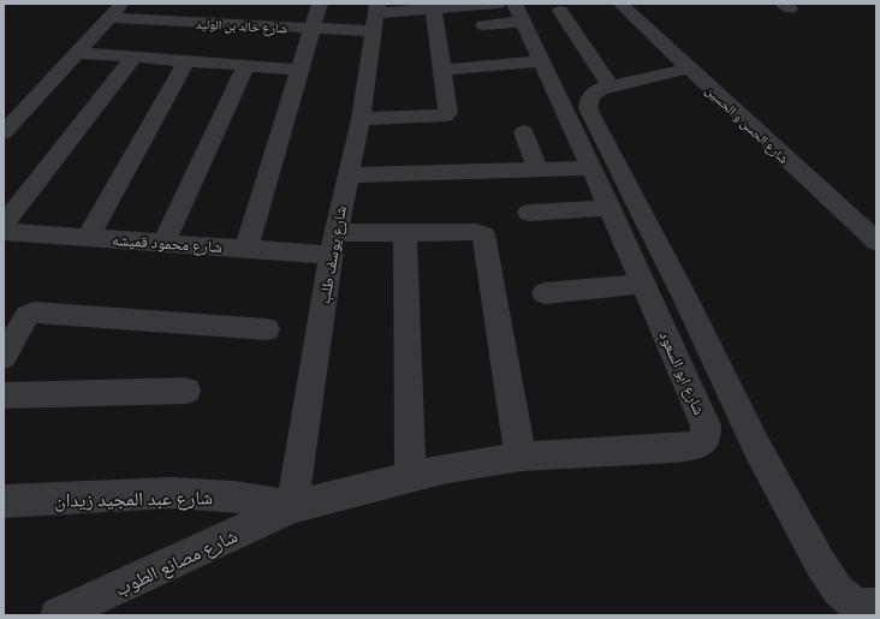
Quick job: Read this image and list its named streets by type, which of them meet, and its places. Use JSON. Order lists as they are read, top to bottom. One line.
{"streets":{"street":["شارع خالد بن الوليد","شارع الحسن و الحسين","شارع محمود قميشه","شارع يوسف طلب","شارع ابو السعود","شارع عبد المجيد زيدان","شارع مصانع الطوب"]},"crossings":[["شارع خالد بن الوليد","شارع يوسف طلب"],["شارع محمود قميشه","شارع يوسف طلب"],["شارع محمود قميشه","شارع ابو السعود"],["شارع يوسف طلب","شارع ابو السعود"],["شارع يوسف طلب","شارع عبد المجيد زيدان"],["شارع يوسف طلب","شارع مصانع الطوب"],["شارع ابو السعود","شارع عبد المجيد زيدان"],["شارع ابو السعود","شارع مصانع الطوب"],["شارع عبد المجيد زيدان","شارع مصانع الطوب"]]}
